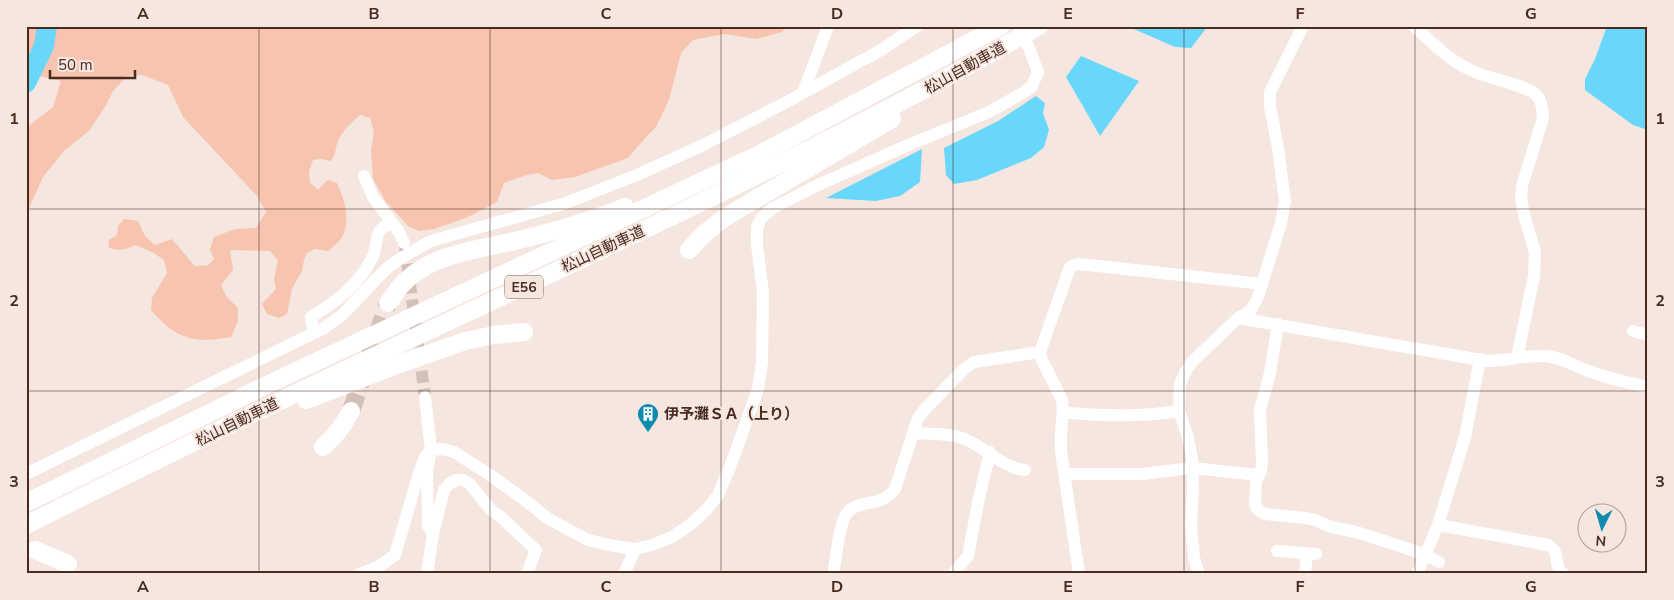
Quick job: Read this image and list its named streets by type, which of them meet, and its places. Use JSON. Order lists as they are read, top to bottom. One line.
{"streets":{"highway":["松山自動車道","E56"]},"places":{"building":["伊予灘ＳＡ（上り）"]},"scale_bar":"50 m","north":"bottom","grid":{"columns":["A","B","C","D","E","F","G"],"rows":["1","2","3"]}}
